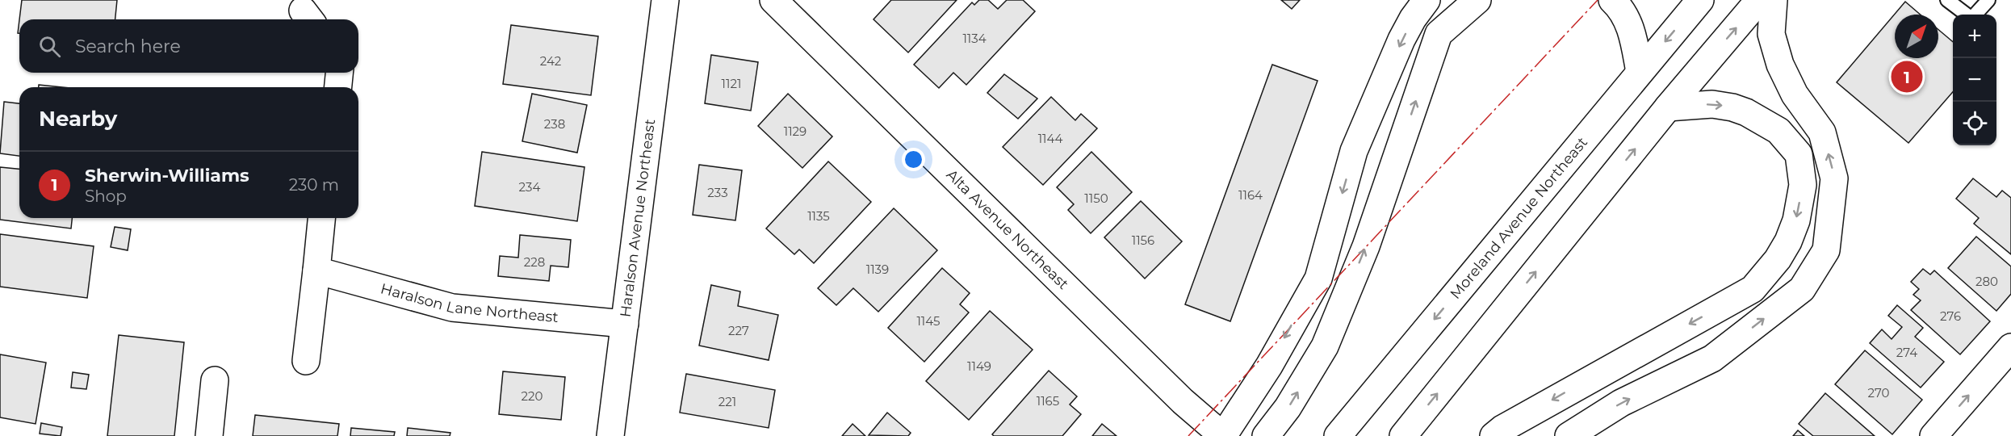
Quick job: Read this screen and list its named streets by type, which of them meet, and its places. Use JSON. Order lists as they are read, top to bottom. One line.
{"streets":{"main road":["Haralson Avenue Northeast","Moreland Avenue Northeast","Alta Avenue Northeast","Haralson Lane Northeast"]},"crossings":[["Haralson Avenue Northeast","Haralson Lane Northeast"]],"house_numbers":["1134","242","1121","238","1129","1144","234","233","1164","1150","1135","1156","228","1139","280","276","1145","227","274","1149","270","220","1165","221"],"north":"top right","page":{"map_buttons":["+","−"],"search":"Search here","pins":"1","heading":"Nearby","list":[{"mark":"1","name":"Sherwin-Williams","note":"Shop","value":"230 m"}]}}
